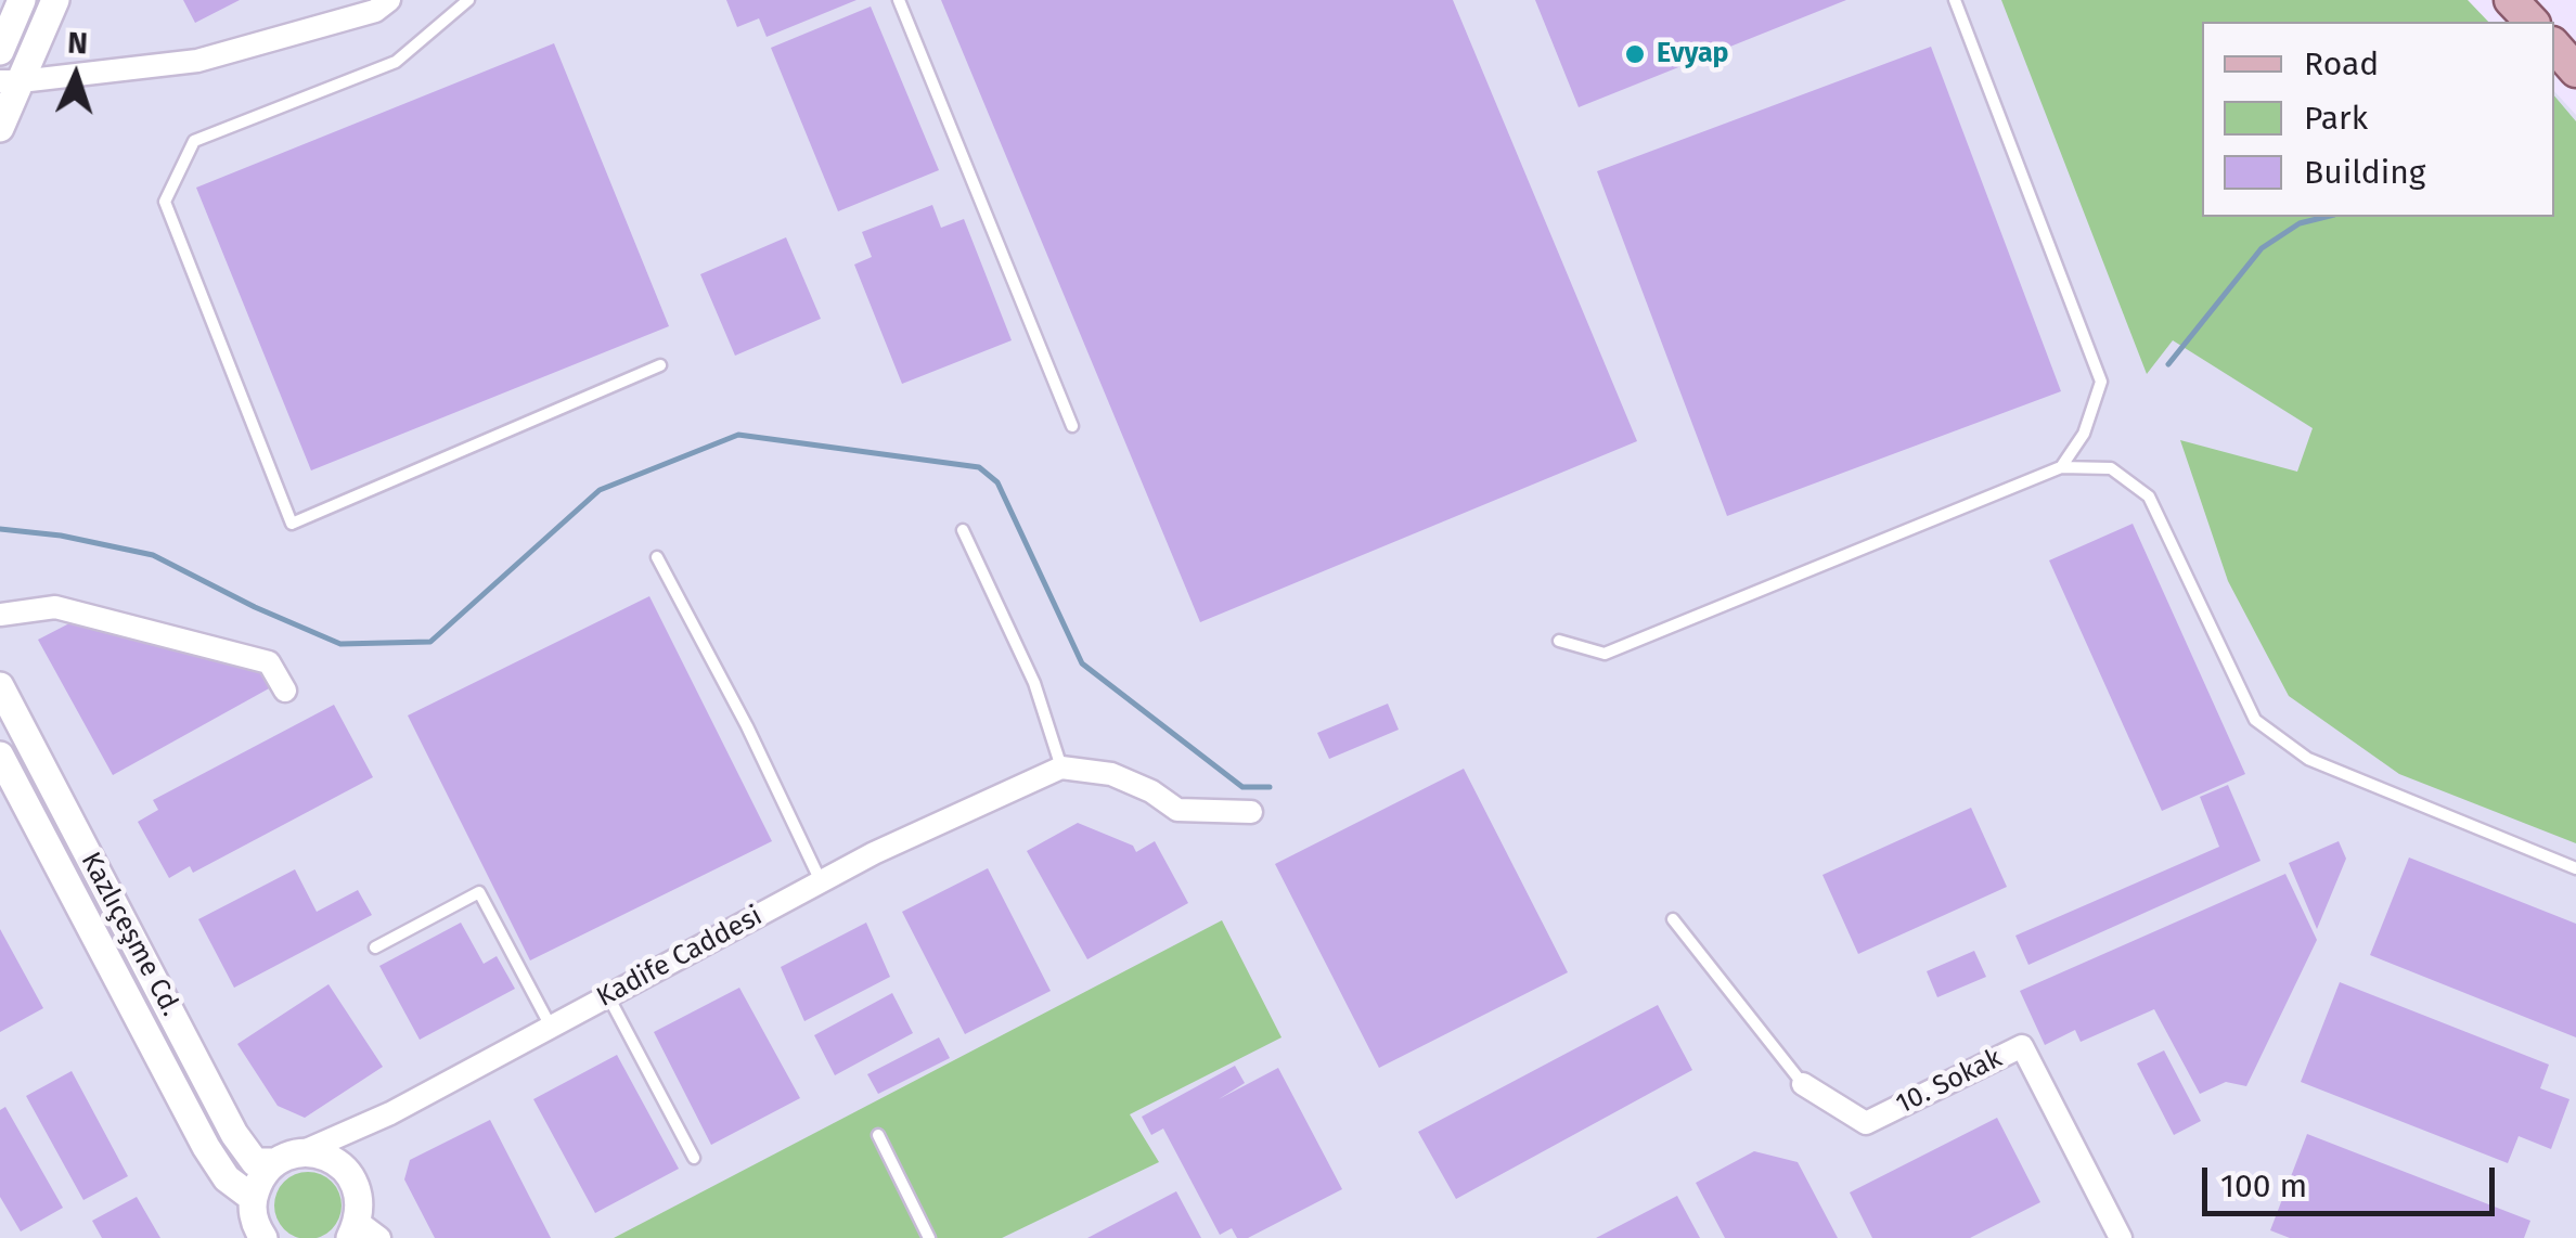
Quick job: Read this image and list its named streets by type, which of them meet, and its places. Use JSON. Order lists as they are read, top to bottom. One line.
{"streets":{"street":["Kazlıçeşme Cd.","Kadife Caddesi","10. Sokak"]},"crossings":[["Kazlıçeşme Cd.","Kadife Caddesi"]],"places":["Evyap"],"legend":["Road","Park","Building"],"scale_bar":"100 m","north":"top"}
